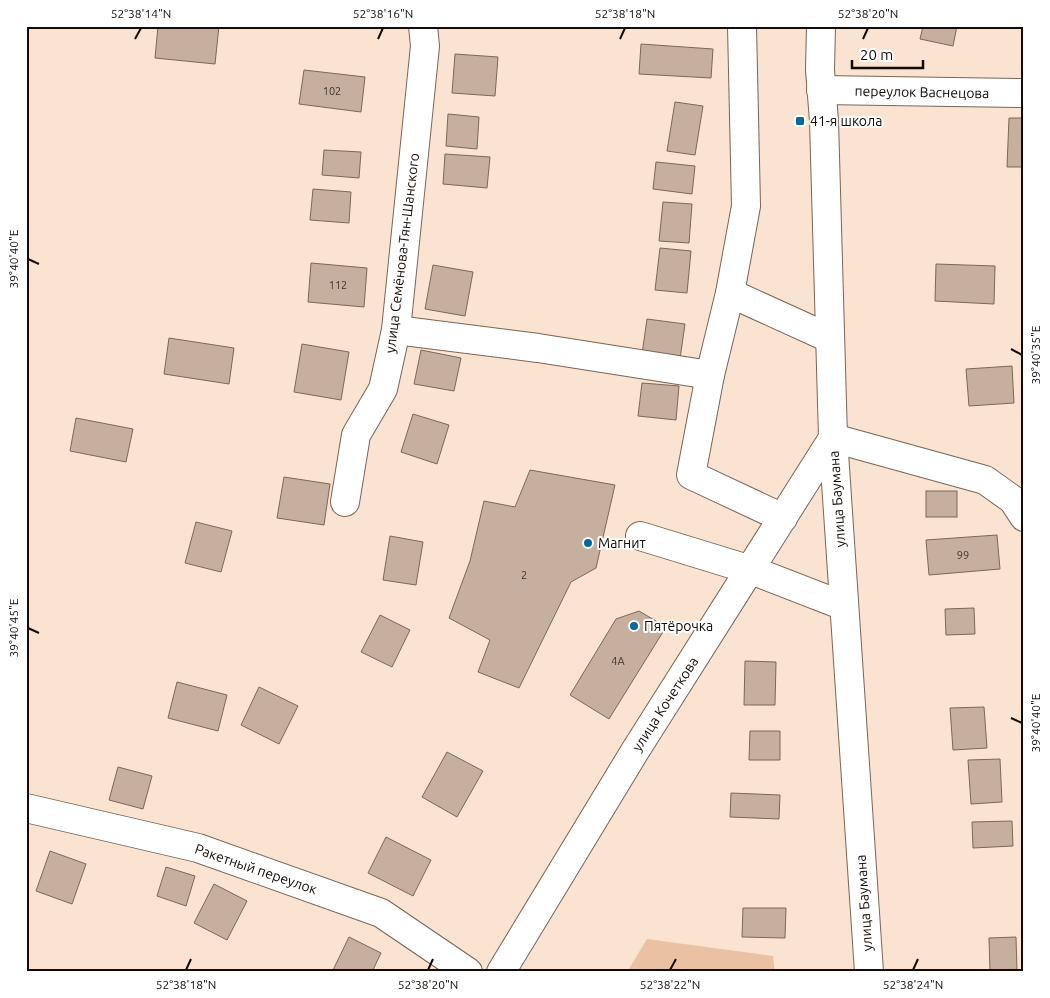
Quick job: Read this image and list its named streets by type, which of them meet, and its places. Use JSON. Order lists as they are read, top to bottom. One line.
{"streets":{"street":["переулок Васнецова","улица Семёнова-Тян-Шанского","улица Баумана","улица Кочеткова","Ракетный переулок"]},"crossings":[["переулок Васнецова","улица Баумана"],["улица Баумана","улица Кочеткова"]],"places":{"transit":["41-я школа"],"other":["Магнит","Пятёрочка"]},"house_numbers":["102","112","99","2","4А"],"scale_bar":"20 m","coordinates":["52°38'14\"N","52°38'16\"N","52°38'18\"N","52°38'20\"N","39°40'40\"E","39°40'35\"E","39°40'45\"E","52°38'22\"N","52°38'24\"N"]}
